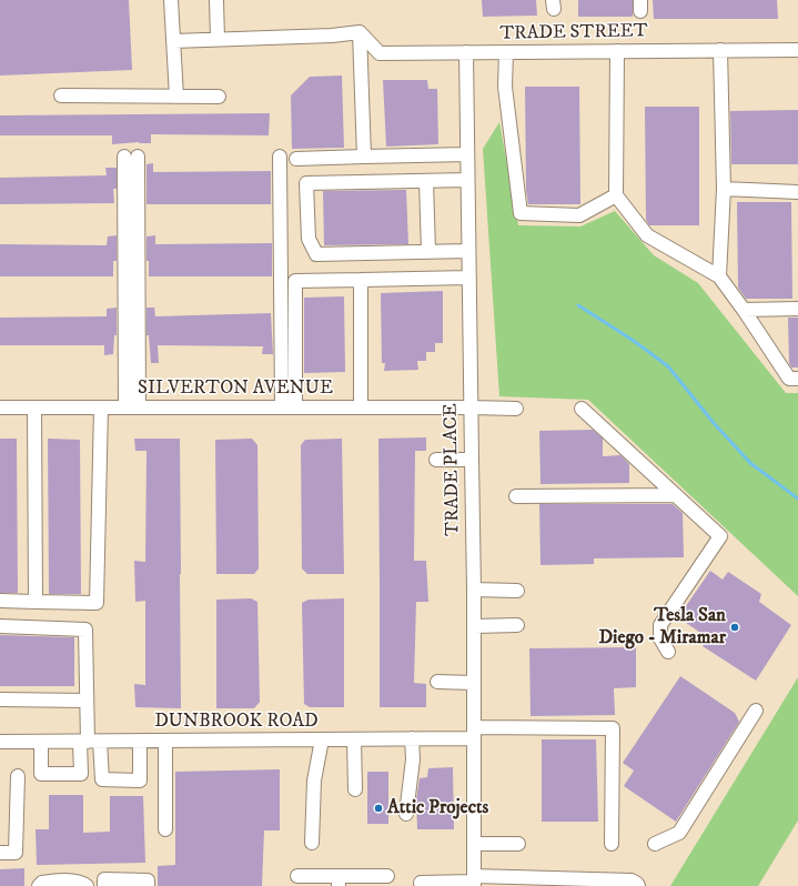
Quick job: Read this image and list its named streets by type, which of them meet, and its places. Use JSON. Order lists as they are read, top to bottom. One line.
{"streets":{"street":["TRADE STREET","SILVERTON AVENUE","TRADE PLACE","DUNBROOK ROAD"]},"crossings":[["TRADE STREET","TRADE PLACE"],["SILVERTON AVENUE","TRADE PLACE"],["TRADE PLACE","DUNBROOK ROAD"]],"places":["Tesla San Diego - Miramar","Attic Projects"]}
